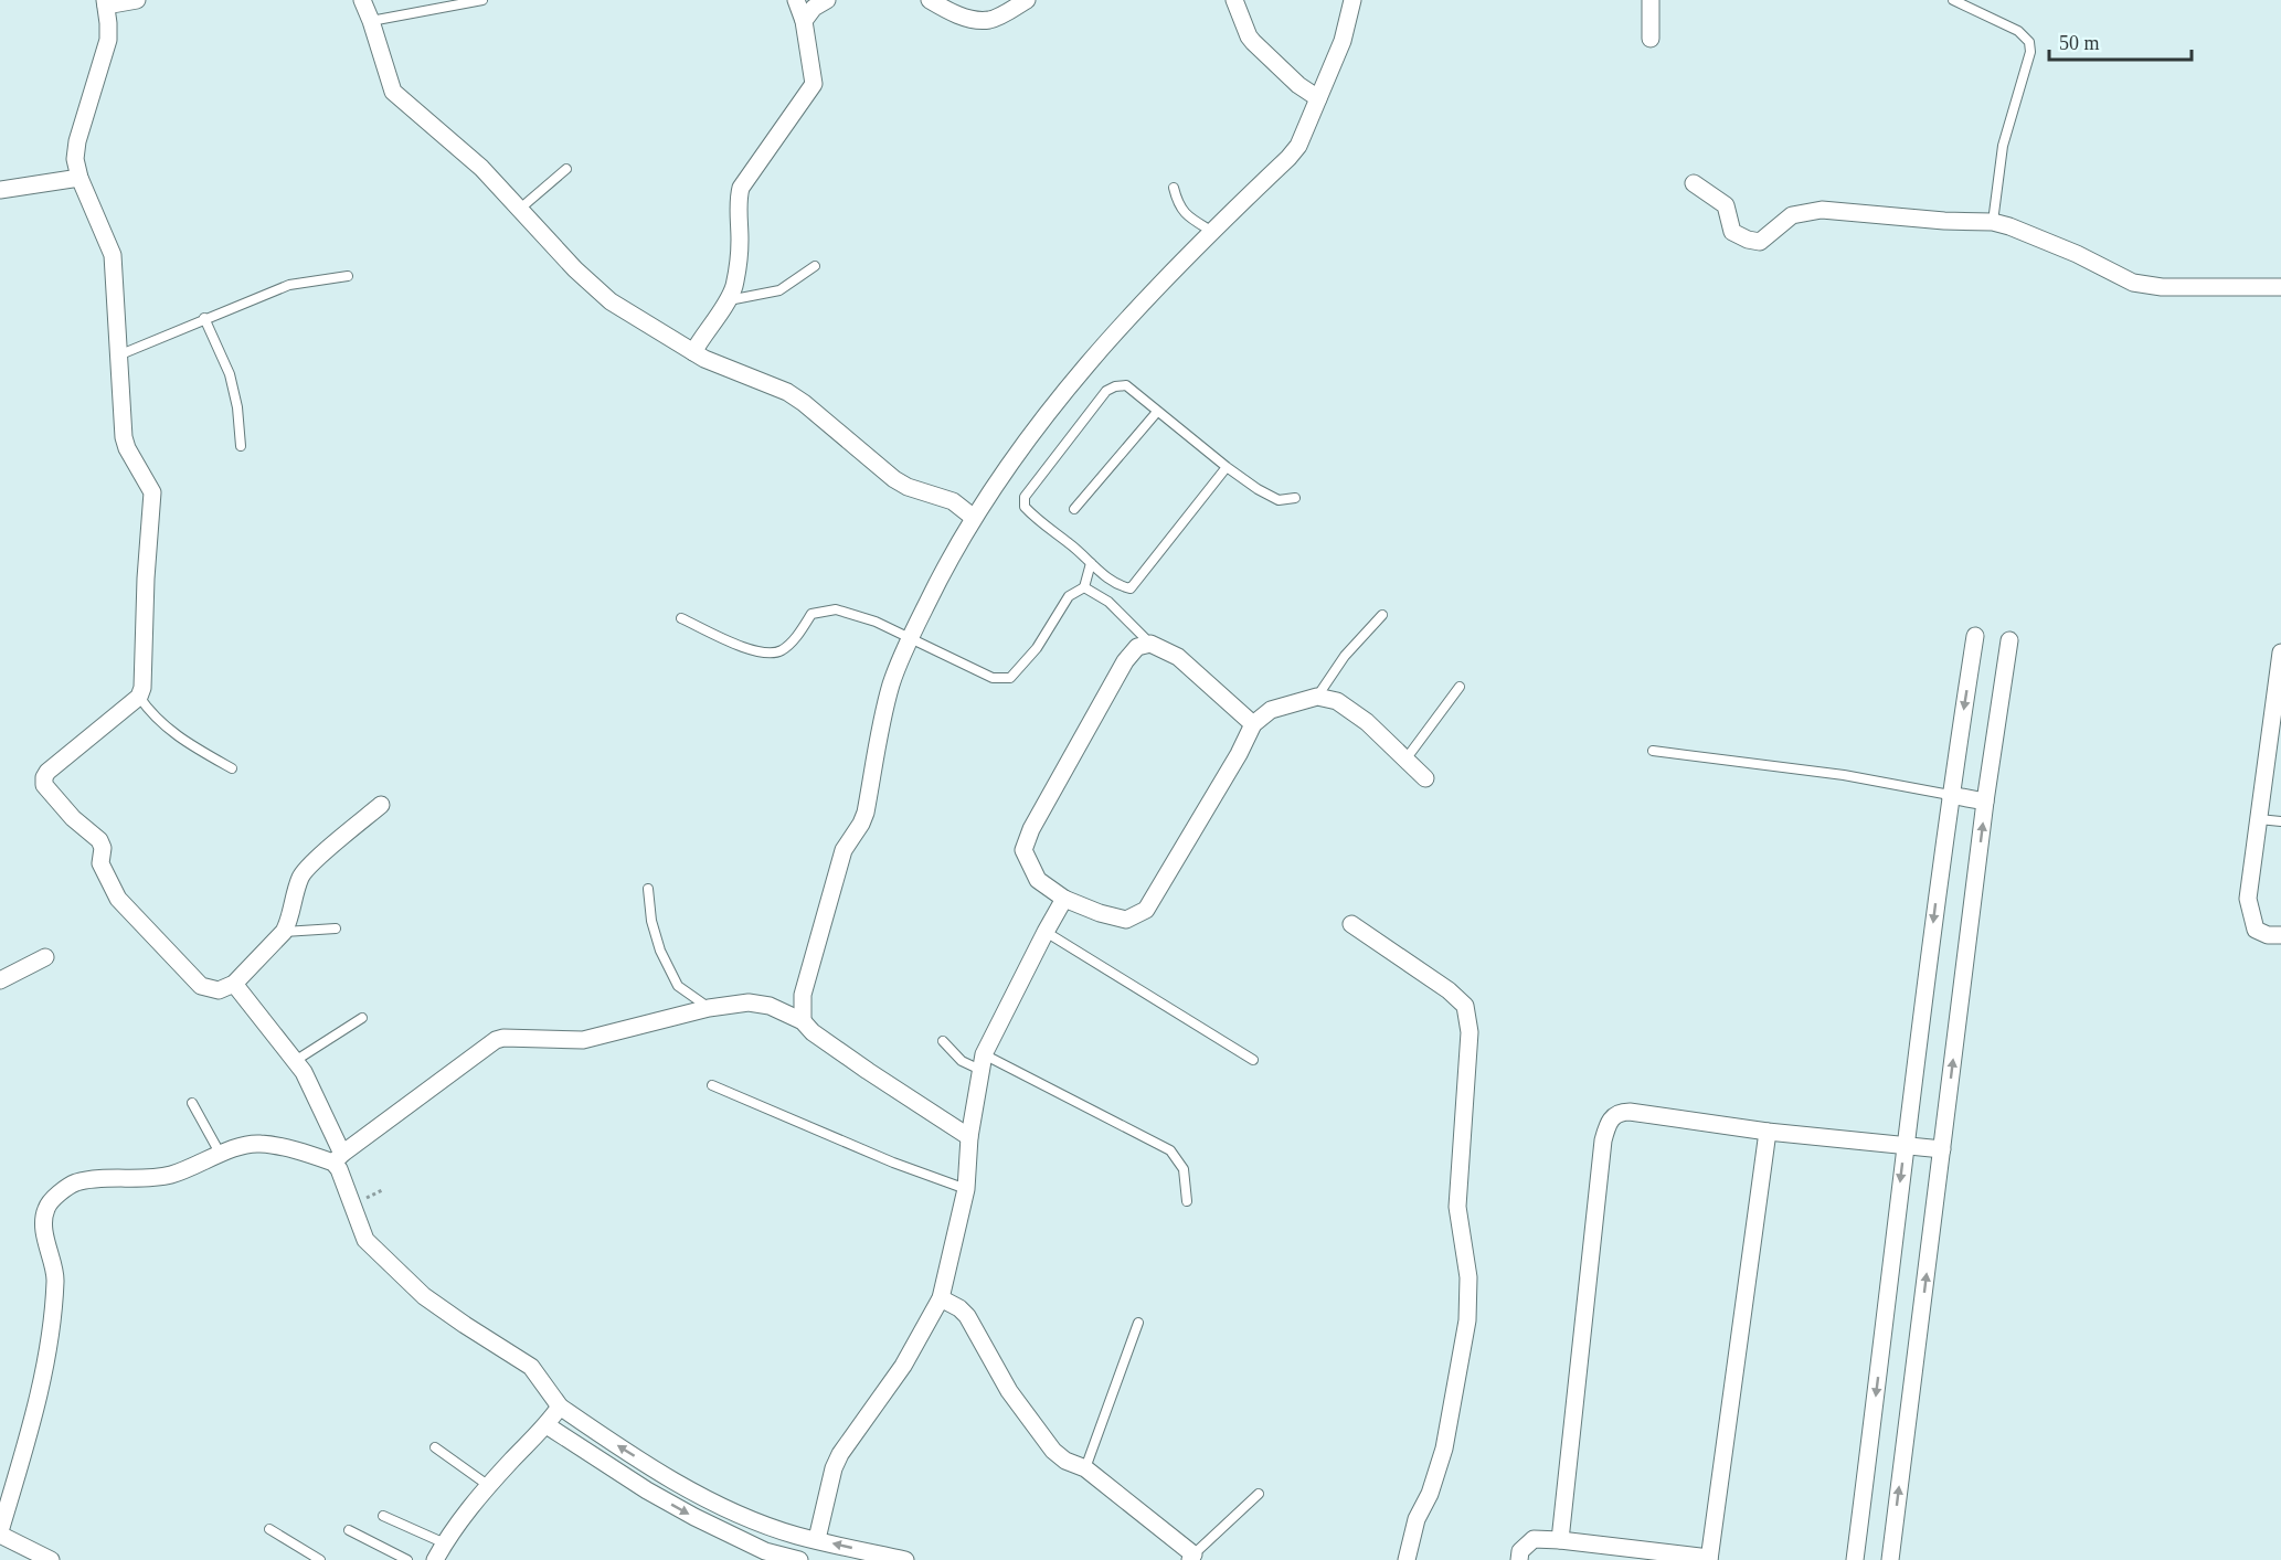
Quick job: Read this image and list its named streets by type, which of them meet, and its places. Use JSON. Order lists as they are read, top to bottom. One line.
{"scale_bar":"50 m"}
